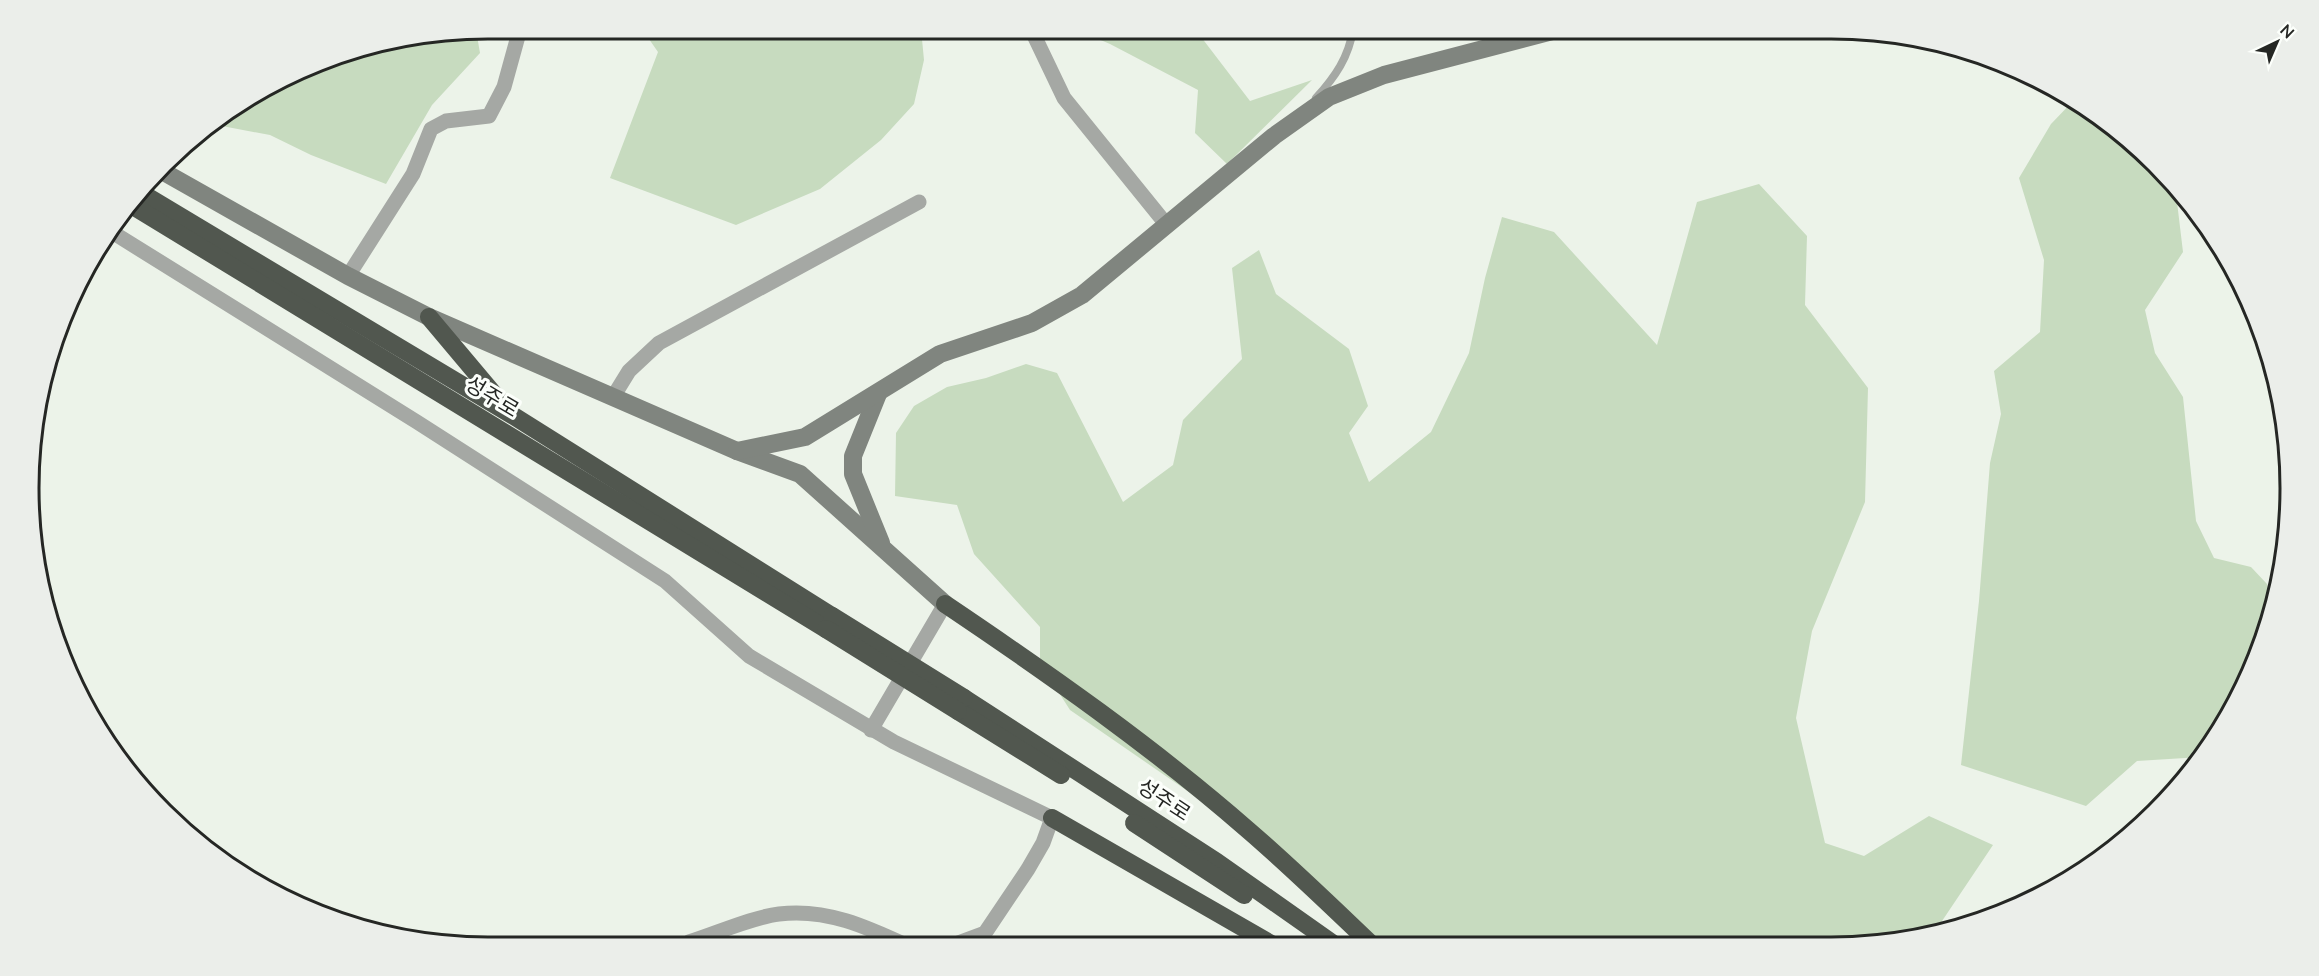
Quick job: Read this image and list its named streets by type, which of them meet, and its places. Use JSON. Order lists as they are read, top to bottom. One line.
{"streets":{"highway":["성주로"]},"north":"top right"}
